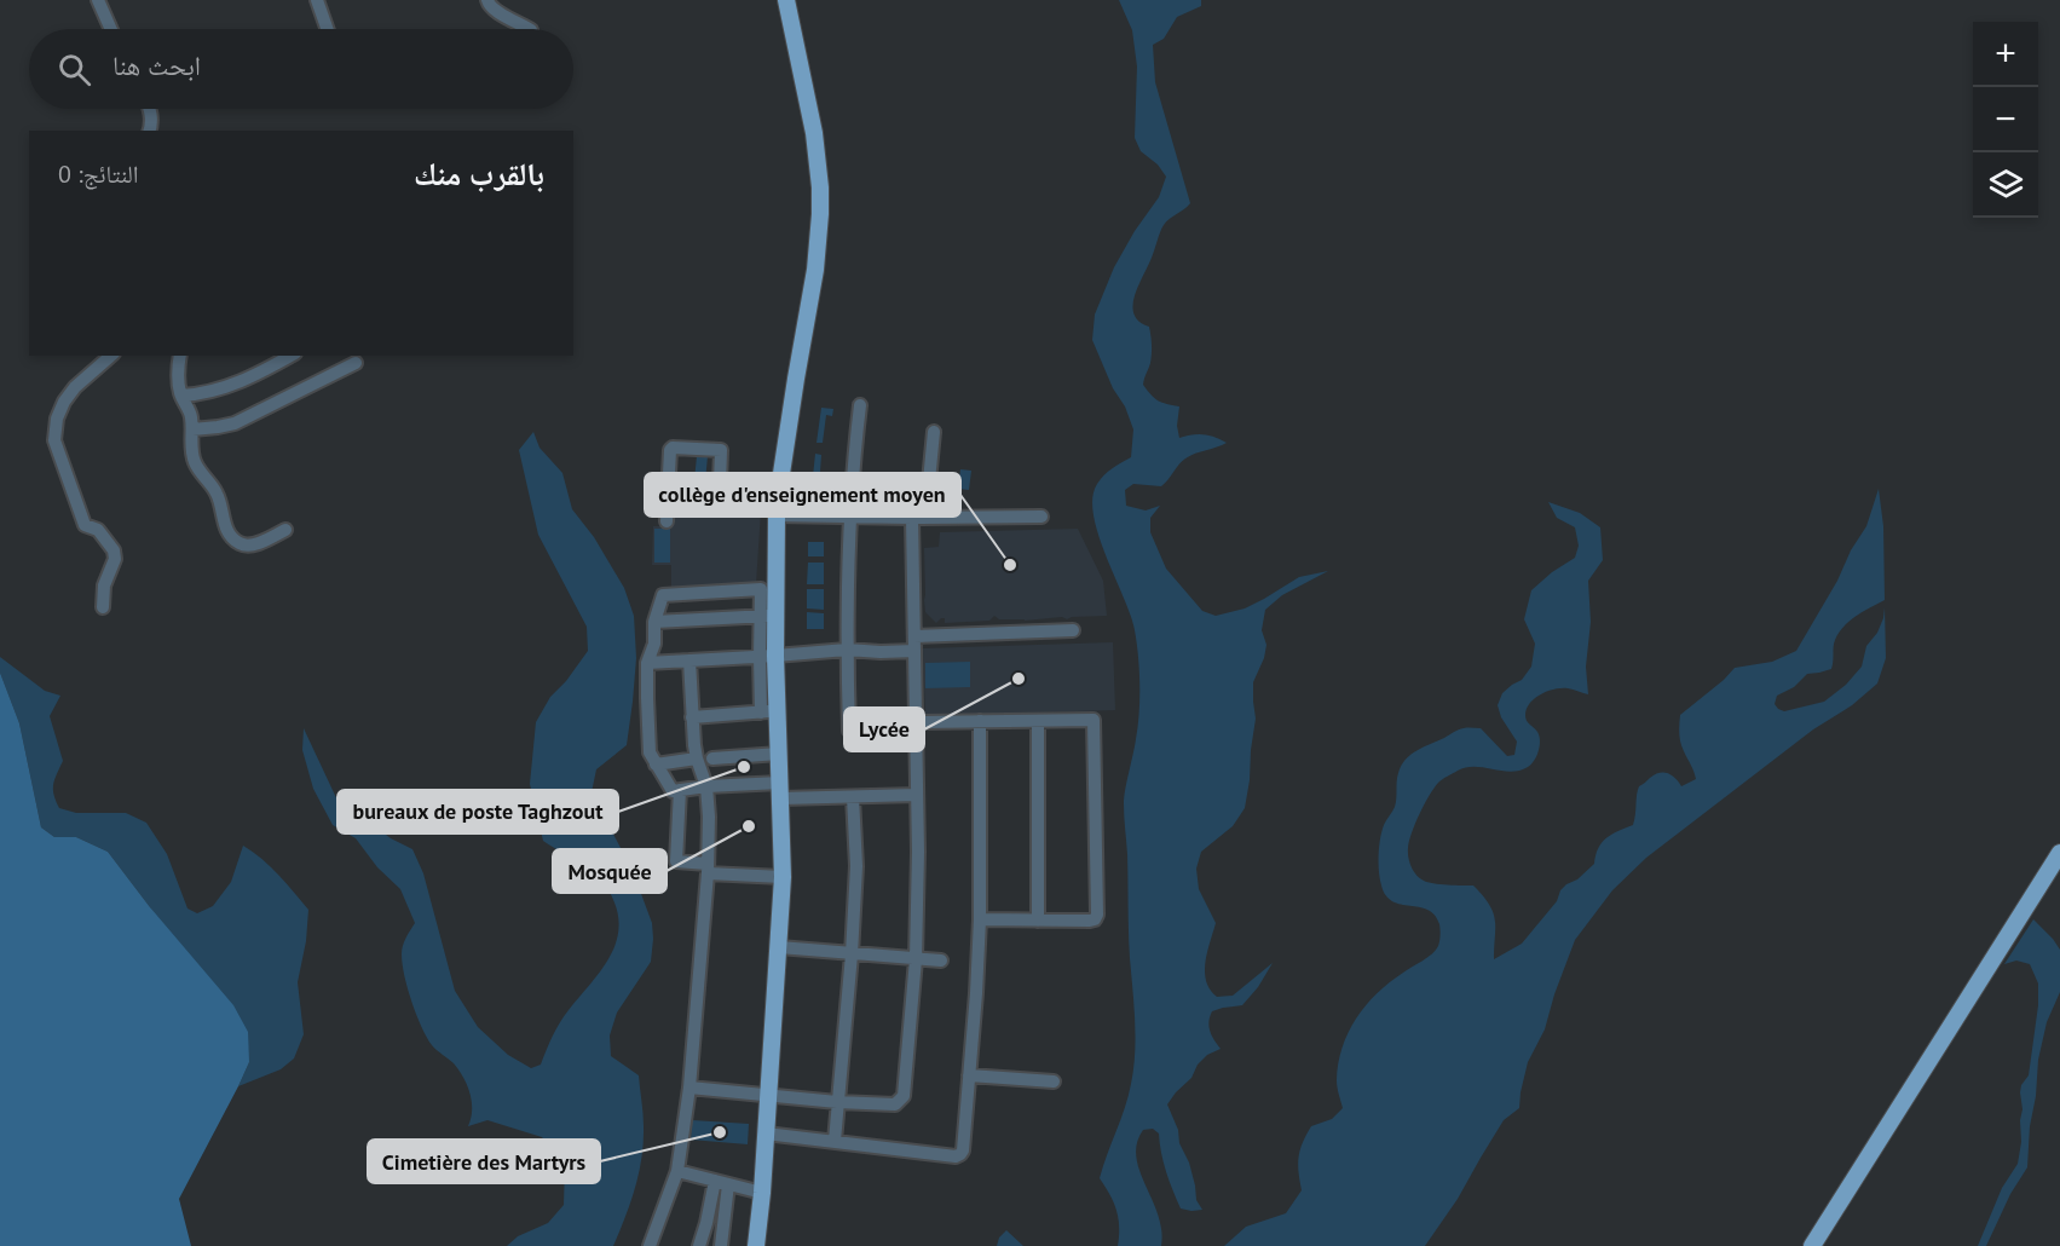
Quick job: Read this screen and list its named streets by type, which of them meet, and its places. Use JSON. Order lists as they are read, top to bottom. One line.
{"places":["collège d'enseignement moyen","Lycée","bureaux de poste Taghzout","Mosquée","Cimetière des Martyrs"],"page":{"map_buttons":["+","−"],"search":"ابحث هنا","heading":["بالقرب منك","النتائج: 0"]}}
